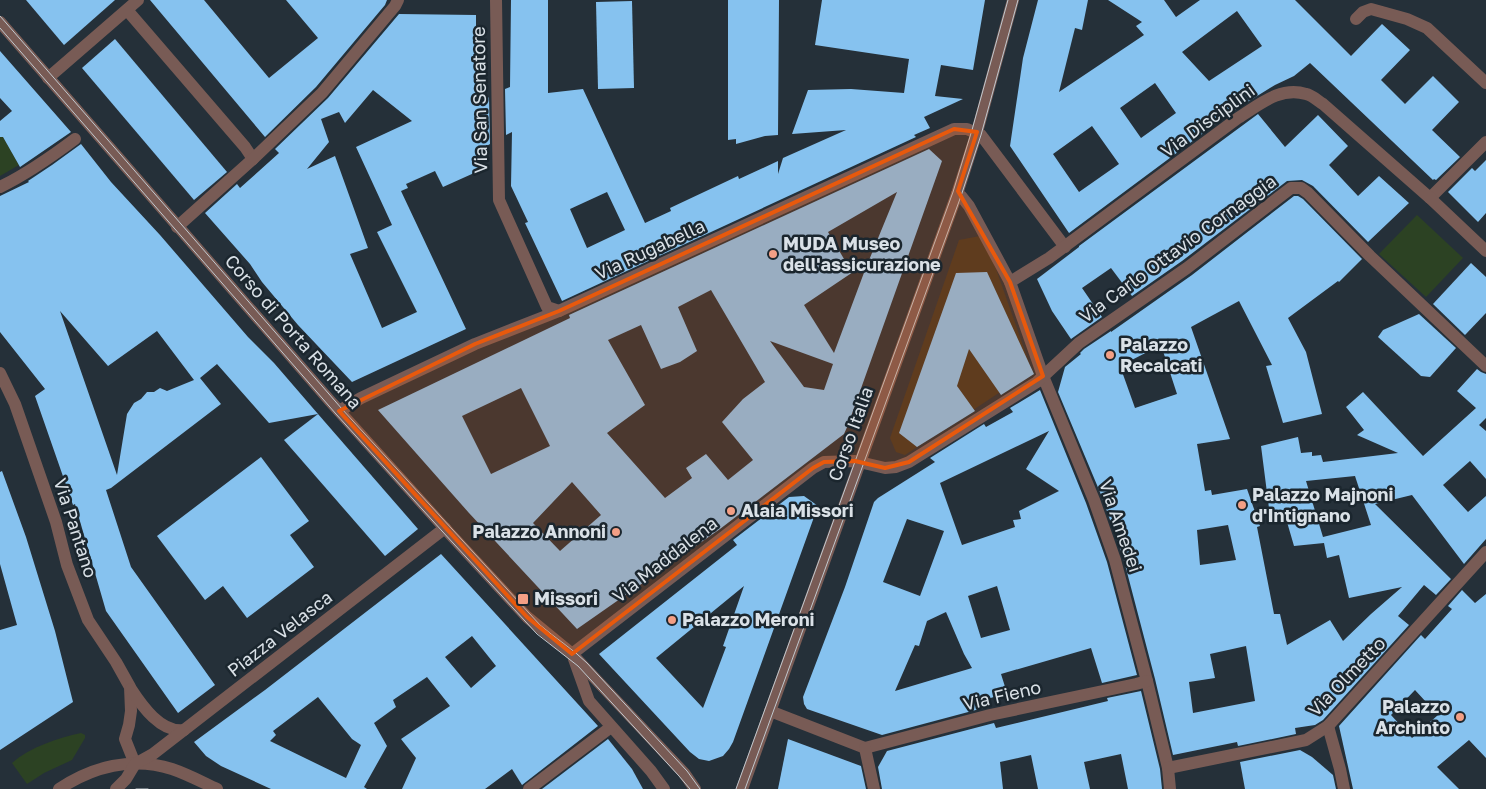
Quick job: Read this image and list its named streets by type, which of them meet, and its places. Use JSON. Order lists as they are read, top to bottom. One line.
{"streets":{"street":["Via San Senatore","Via Disciplini","Via Carlo Ottavio Cornaggia","Via Rugabella","Corso di Porta Romana","Corso Italia","Via Amedei","Via Pantano","Via Maddalena","Piazza Velasca","Via Olmetto","Via Fieno"]},"crossings":[["Via San Senatore","Via Rugabella"],["Via Disciplini","Via Amedei"],["Via Carlo Ottavio Cornaggia","Via Amedei"],["Via Carlo Ottavio Cornaggia","Via Maddalena"],["Via Rugabella","Corso di Porta Romana"],["Via Rugabella","Corso Italia"],["Corso di Porta Romana","Via Maddalena"],["Corso di Porta Romana","Piazza Velasca"],["Corso Italia","Via Amedei"],["Corso Italia","Via Maddalena"],["Via Amedei","Via Maddalena"],["Via Amedei","Via Olmetto"],["Via Amedei","Via Fieno"],["Via Pantano","Piazza Velasca"]],"places":{"other":["MUDA Museo dell'assicurazione","Palazzo Recalcati","Palazzo Majnoni d'Intignano","Alaia Missori","Palazzo Annoni","Palazzo Meroni","Palazzo Archinto"],"transit":["Missori"]}}
